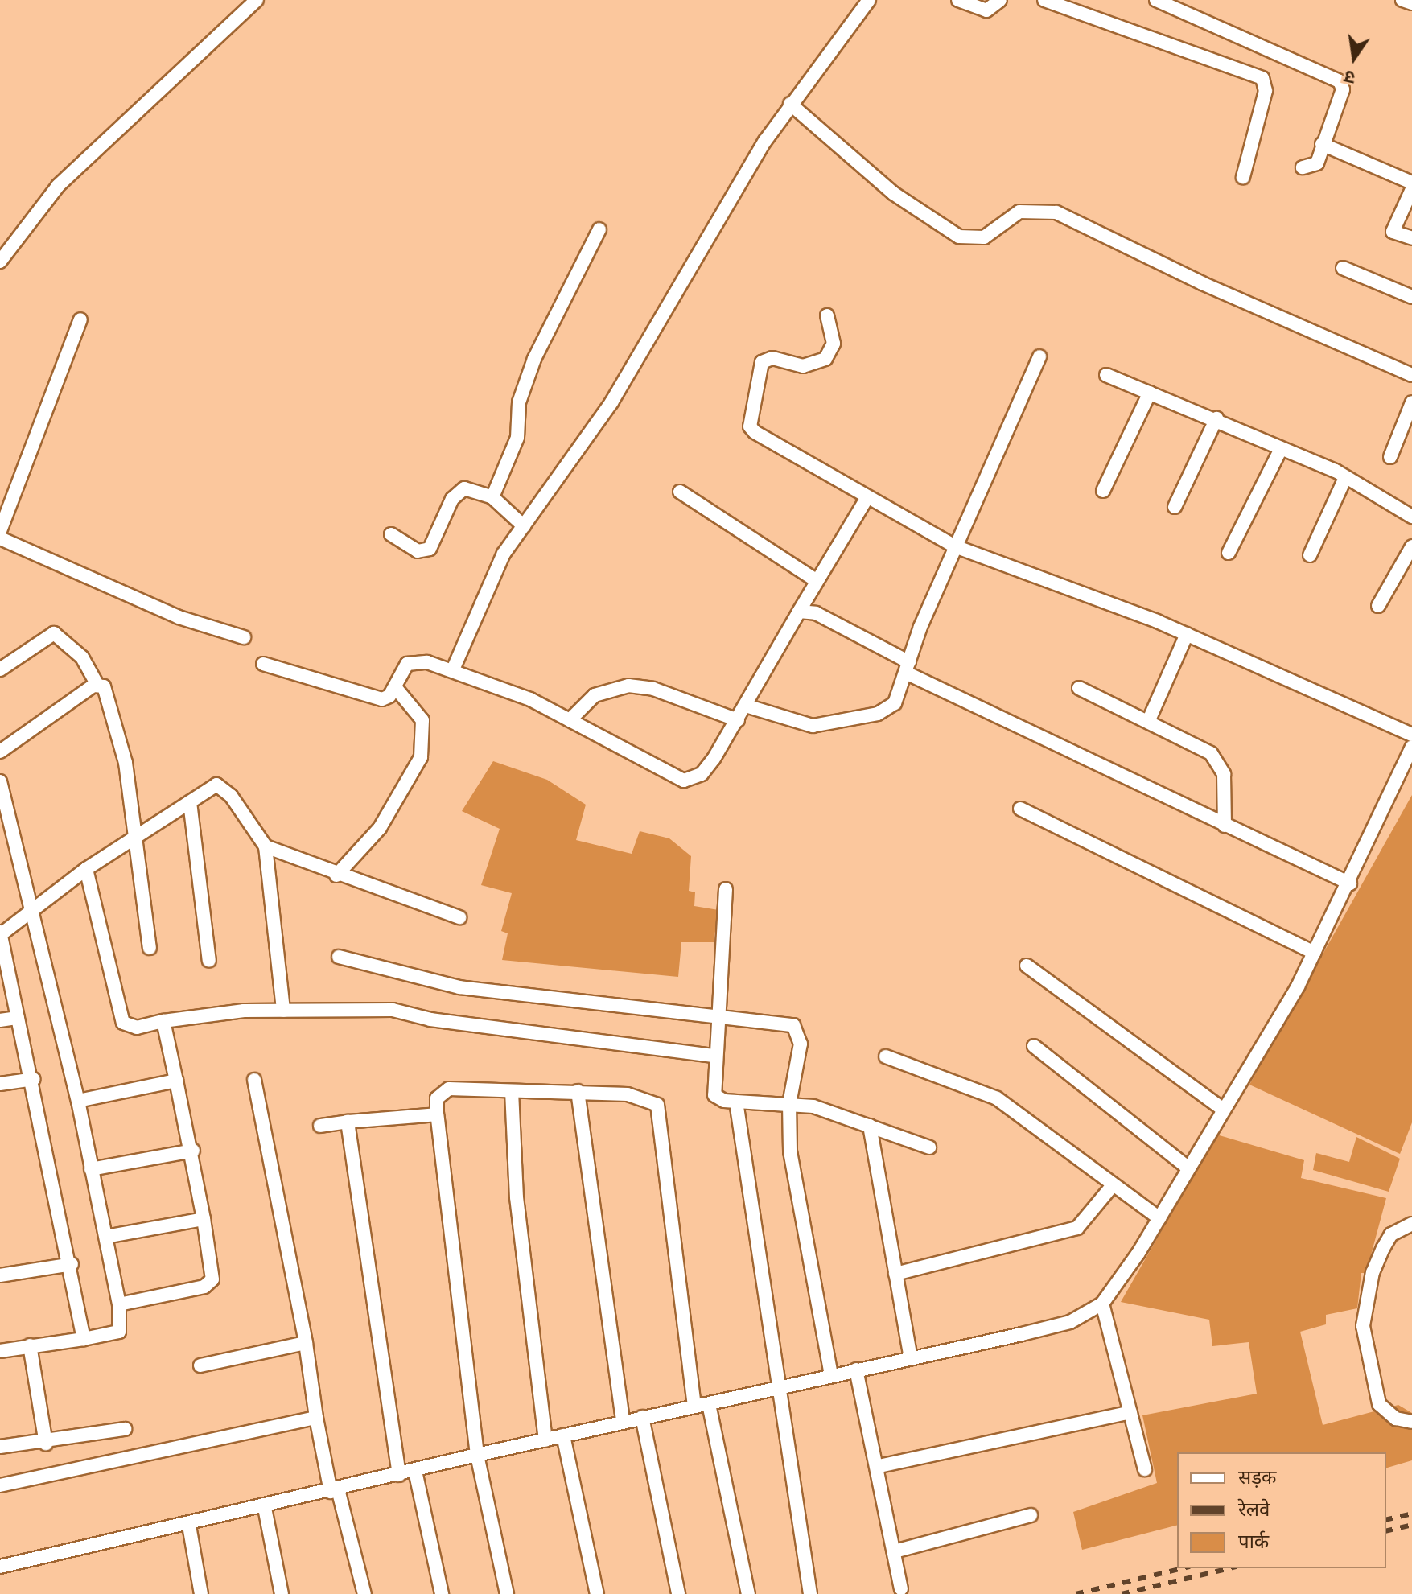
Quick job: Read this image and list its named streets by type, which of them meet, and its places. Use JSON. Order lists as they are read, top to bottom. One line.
{"legend":["सड़क","रेलवे","पार्क"],"north":"bottom"}
